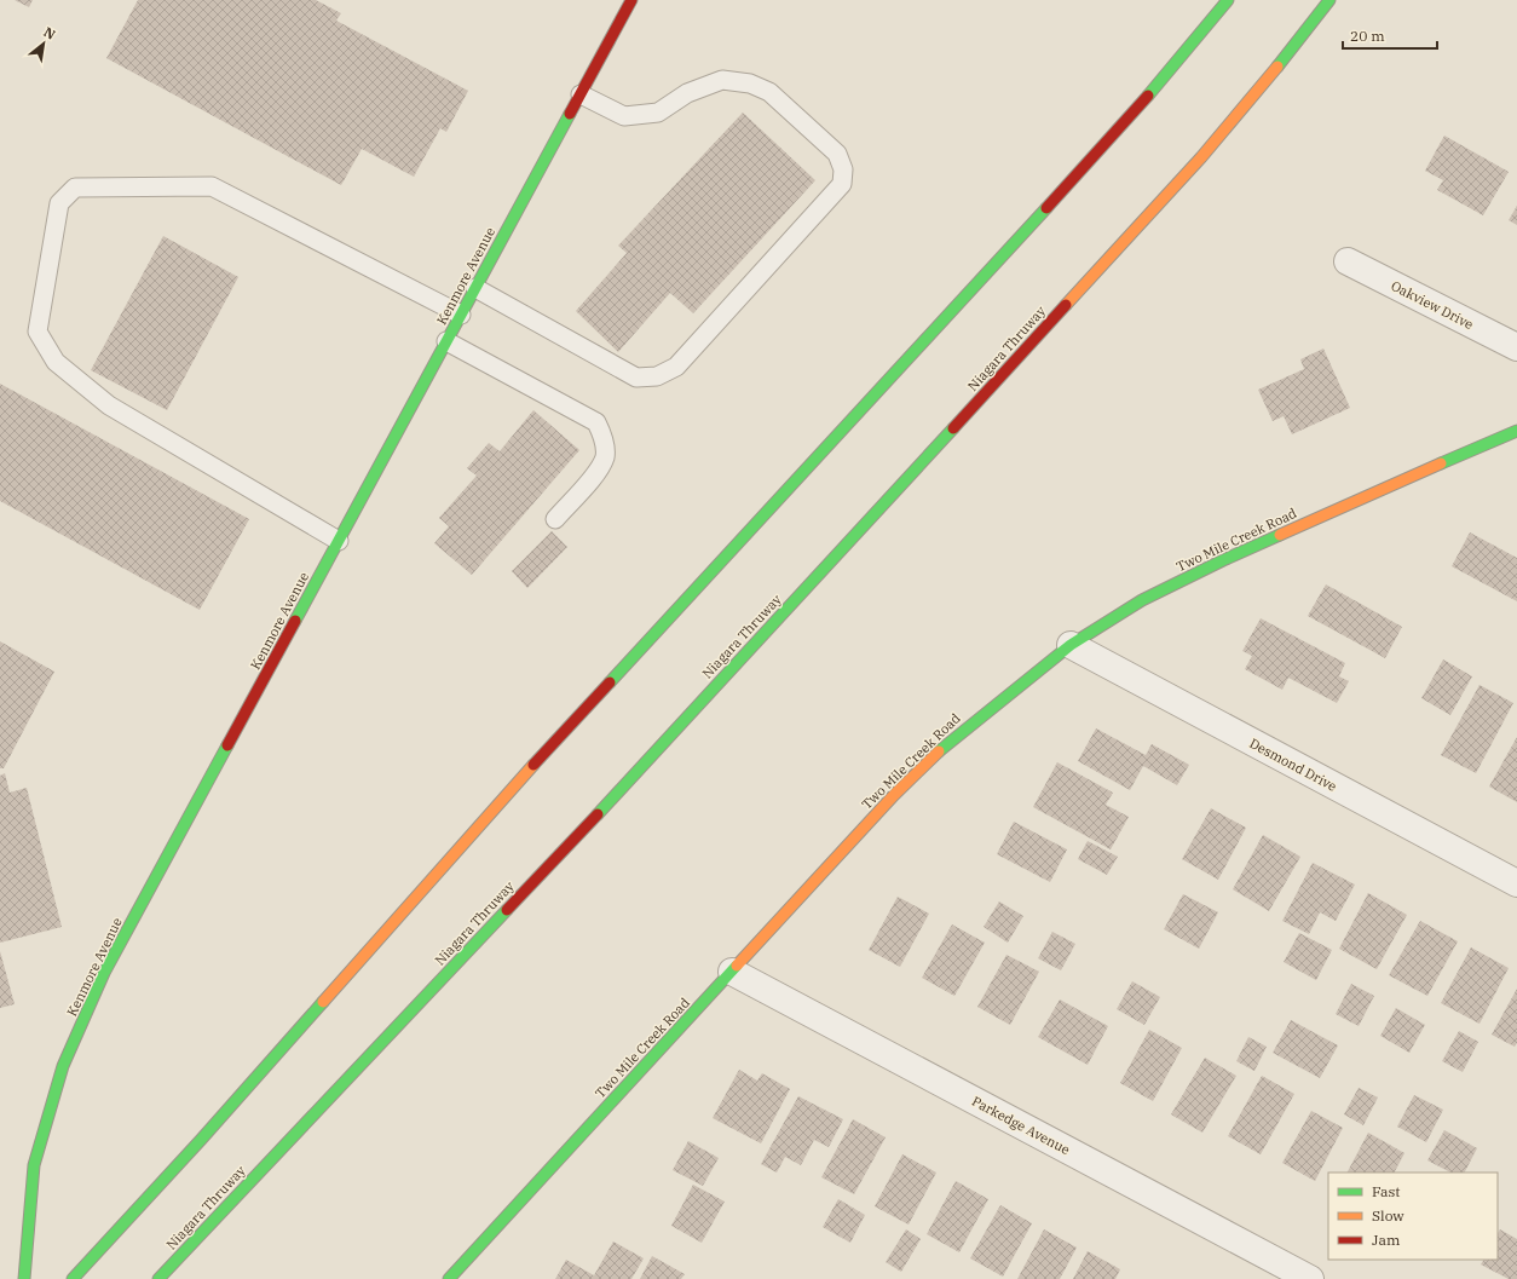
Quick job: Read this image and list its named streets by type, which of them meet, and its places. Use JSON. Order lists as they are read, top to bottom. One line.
{"streets":{"main road":["Kenmore Avenue","Niagara Thruway","Two Mile Creek Road"],"street":["Oakview Drive","Desmond Drive","Parkedge Avenue"]},"crossings":[["Two Mile Creek Road","Desmond Drive"],["Two Mile Creek Road","Parkedge Avenue"]],"legend":["Fast","Slow","Jam"],"scale_bar":"20 m","north":"top right"}
